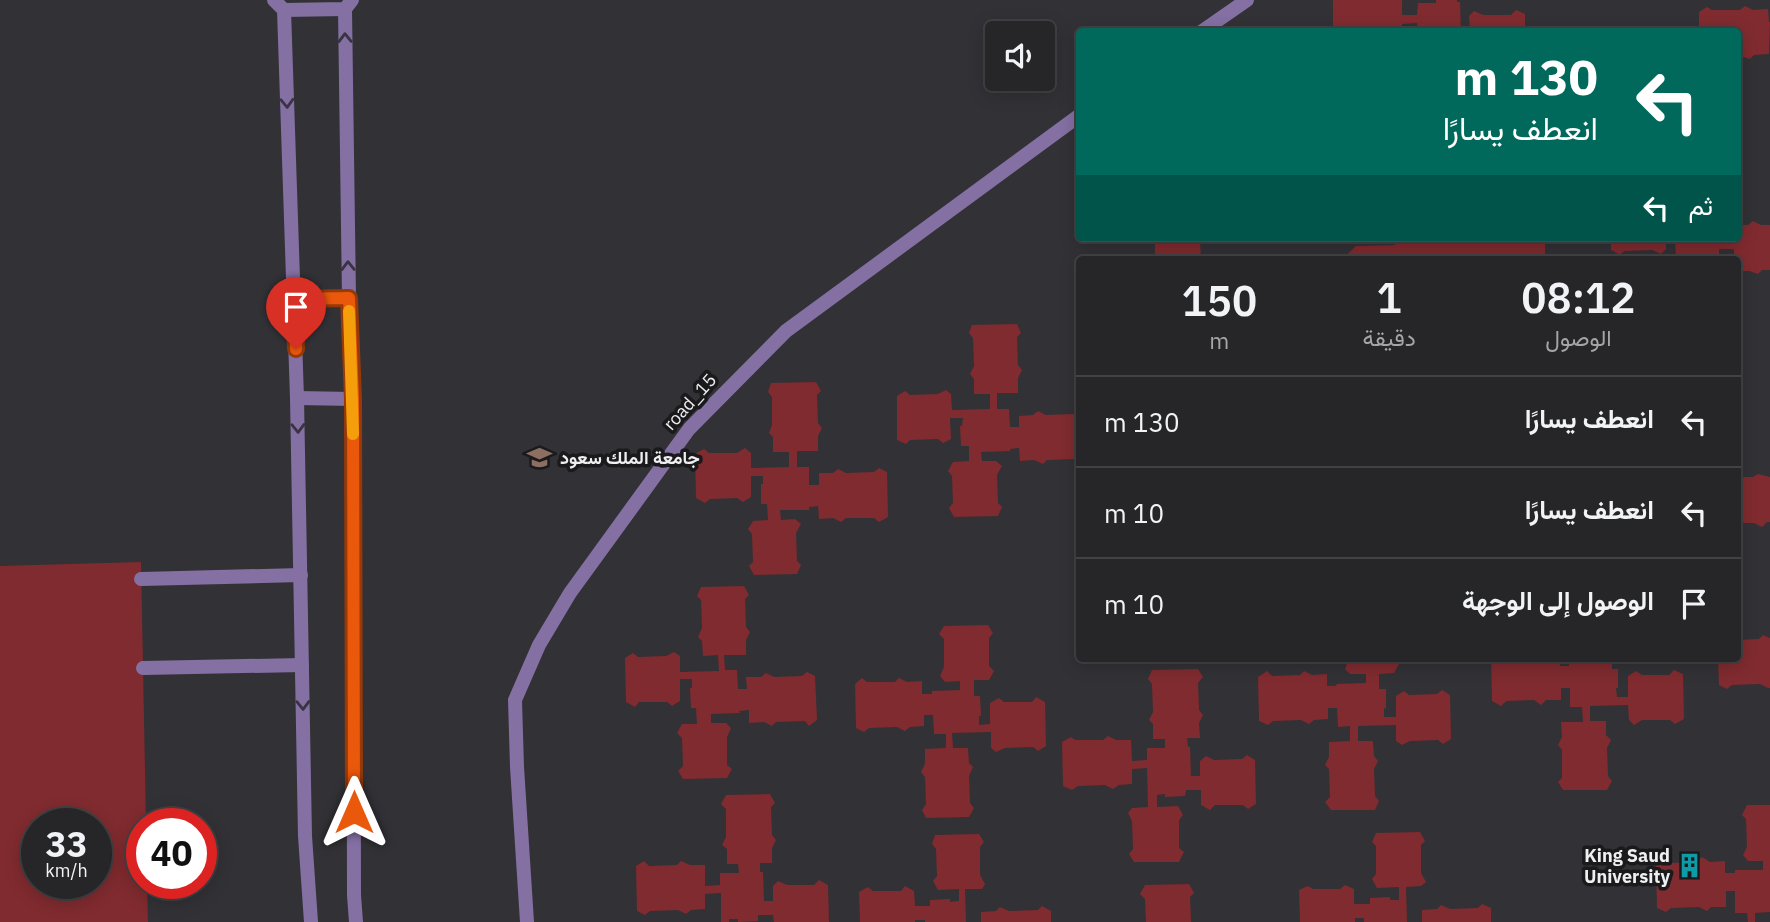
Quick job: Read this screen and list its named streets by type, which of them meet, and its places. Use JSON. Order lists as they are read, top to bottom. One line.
{"streets":{"street":["road_15"]},"places":{"school or university":["جامعة الملك سعود"],"building":["King Saud University"]},"page":{"turn":["130 m","انعطف يسارًا"],"then":"ثم","eta":["08:12","الوصول","1","دقيقة","150","m"],"list":[{"name":"انعطف يسارًا","value":"130 m"},{"name":"انعطف يسارًا","value":"10 m"},{"name":"الوصول إلى الوجهة","value":"10 m"}],"speed":"33 km/h","limit":"40"}}
